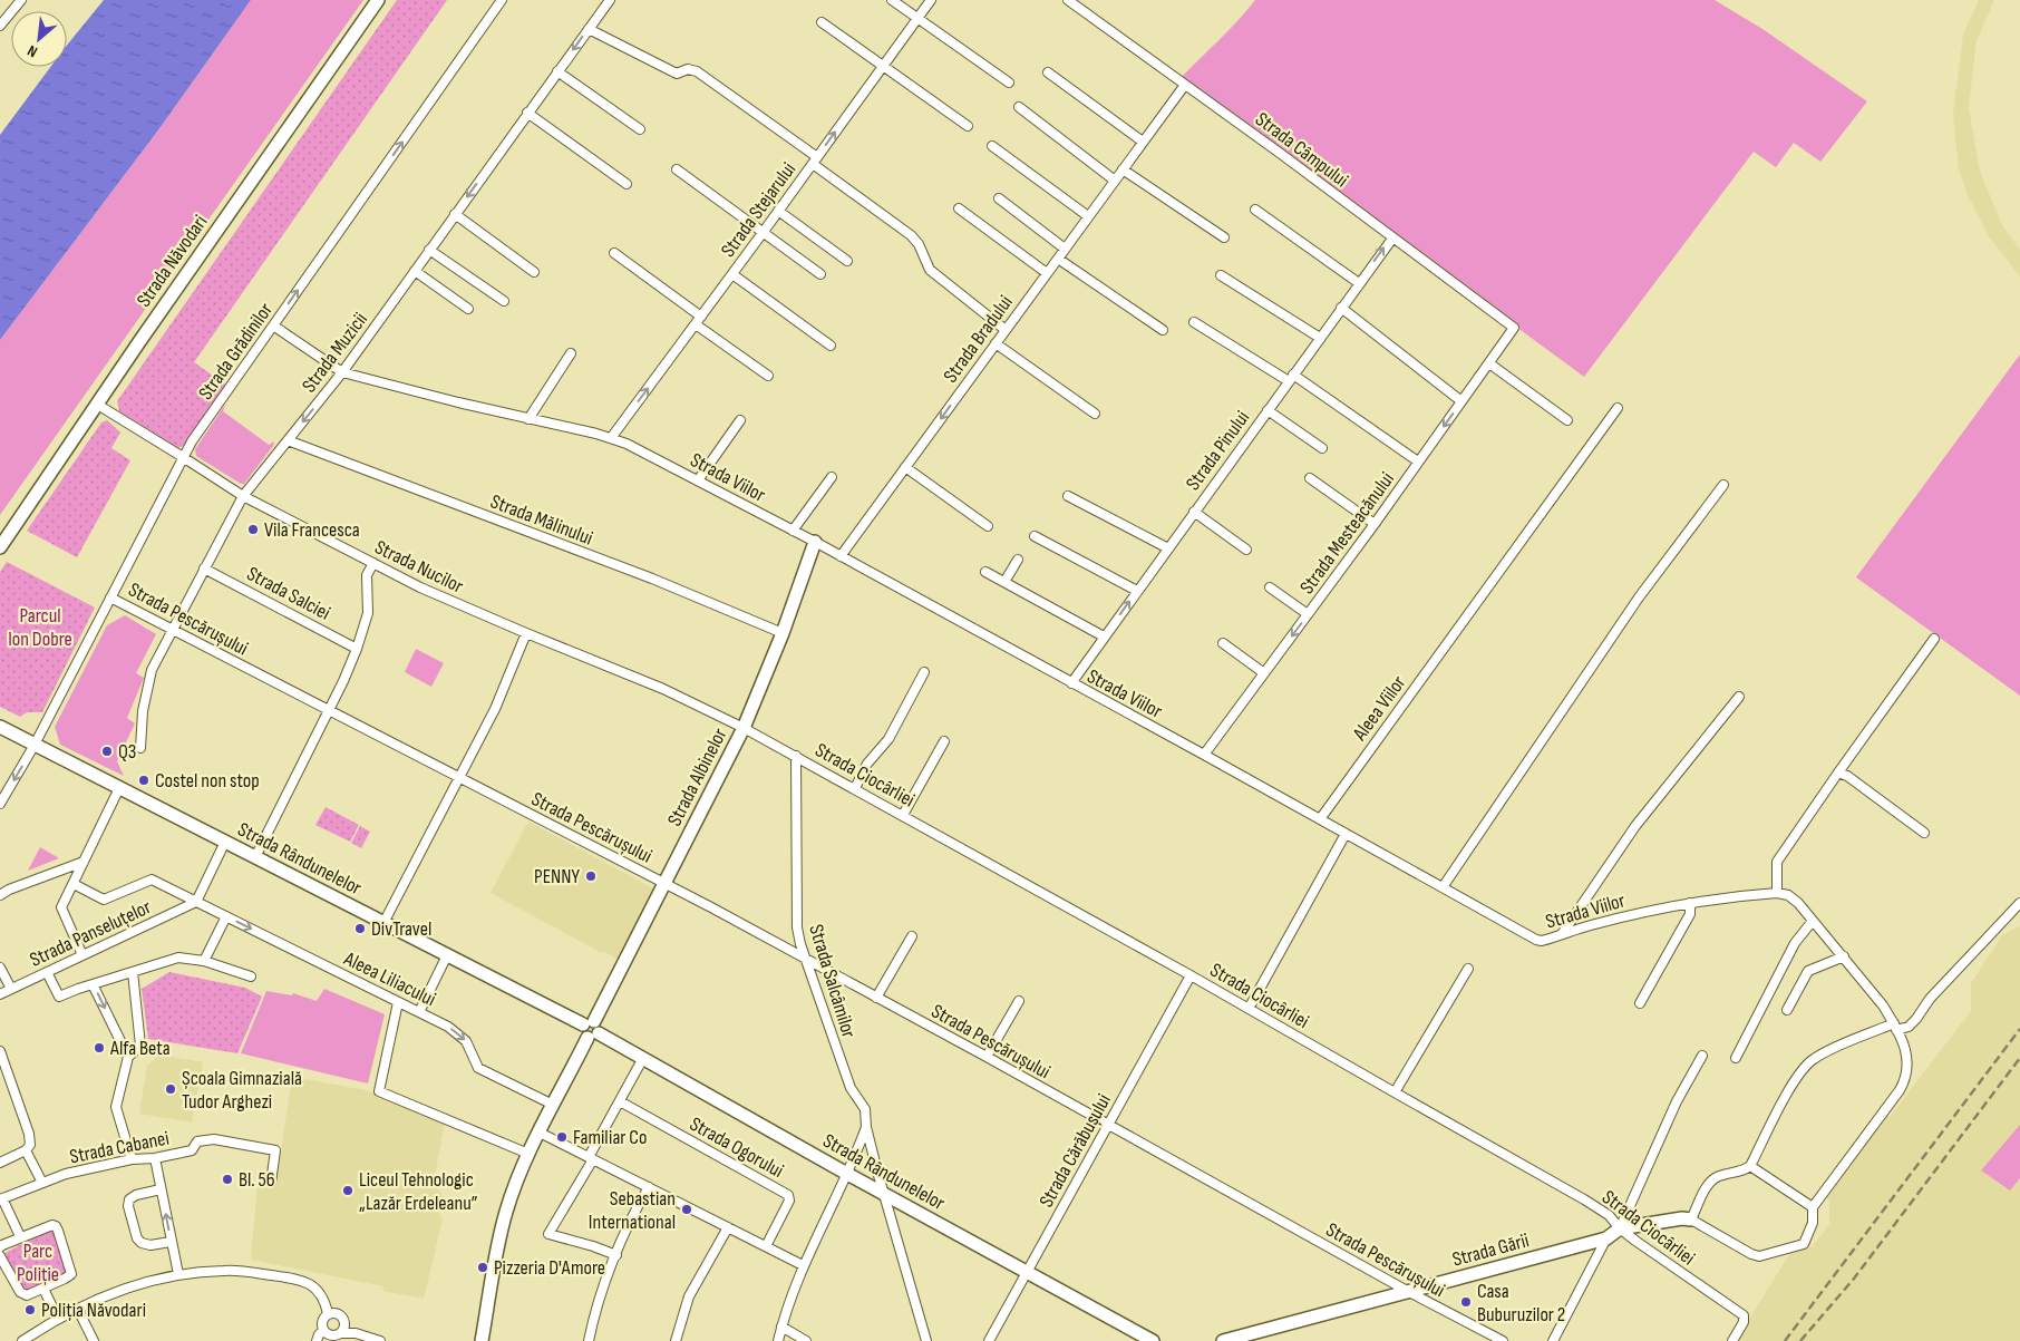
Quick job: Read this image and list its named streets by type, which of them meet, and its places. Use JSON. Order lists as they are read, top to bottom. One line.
{"streets":{"street":["Strada Câmpului","Strada Stejarului","Strada Năvodari","Strada Bradului","Strada Grădinilor","Strada Muzicii","Strada Pinului","Strada Viilor","Strada Mălinului","Strada Mesteacănului","Strada Nucilor","Strada Salciei","Strada Pescărușului","Aleea Viilor","Strada Ciocârliei","Strada Albinelor","Strada Rândunelelor","Strada Panseluțelor","Aleea Liliacului","Strada Salcâmilor","Strada Cabanei","Strada Ogorului","Strada Cărăbușului","Strada Gării"]},"crossings":[["Strada Câmpului","Strada Bradului"],["Strada Câmpului","Strada Pinului"],["Strada Câmpului","Strada Mesteacănului"],["Strada Stejarului","Strada Viilor"],["Strada Năvodari","Strada Nucilor"],["Strada Bradului","Strada Viilor"],["Strada Grădinilor","Strada Viilor"],["Strada Grădinilor","Strada Nucilor"],["Strada Grădinilor","Strada Pescărușului"],["Strada Grădinilor","Strada Rândunelelor"],["Strada Muzicii","Strada Viilor"],["Strada Muzicii","Strada Mălinului"],["Strada Muzicii","Strada Nucilor"],["Strada Muzicii","Strada Salciei"],["Strada Muzicii","Strada Pescărușului"],["Strada Pinului","Strada Viilor"],["Strada Viilor","Strada Mesteacănului"],["Strada Viilor","Aleea Viilor"],["Strada Viilor","Strada Albinelor"],["Strada Mălinului","Strada Albinelor"],["Strada Nucilor","Strada Ciocârliei"],["Strada Nucilor","Strada Albinelor"],["Strada Pescărușului","Strada Albinelor"],["Strada Pescărușului","Strada Salcâmilor"],["Strada Pescărușului","Strada Cărăbușului"],["Strada Pescărușului","Strada Gării"],["Strada Ciocârliei","Strada Albinelor"],["Strada Ciocârliei","Strada Salcâmilor"],["Strada Ciocârliei","Strada Cărăbușului"],["Strada Ciocârliei","Strada Gării"],["Strada Albinelor","Strada Rândunelelor"],["Strada Albinelor","Aleea Liliacului"],["Strada Rândunelelor","Strada Cărăbușului"],["Strada Panseluțelor","Aleea Liliacului"]],"one_way":["Strada Stejarului","Aleea Liliacului"],"parks":["Parcul Ion Dobre","Parc Poliție"],"places":["Vila Francesca","Q3","Costel non stop","PENNY","DivTravel","Alfa Beta","Școala Gimnazială Tudor Arghezi","Familiar Co","Bl. 56","Liceul Tehnologic „Lazăr Erdeleanu”","Sebastian International","Pizzeria D'Amore","Casa Buburuzilor 2","Poliția Năvodari"],"north":"bottom left"}
